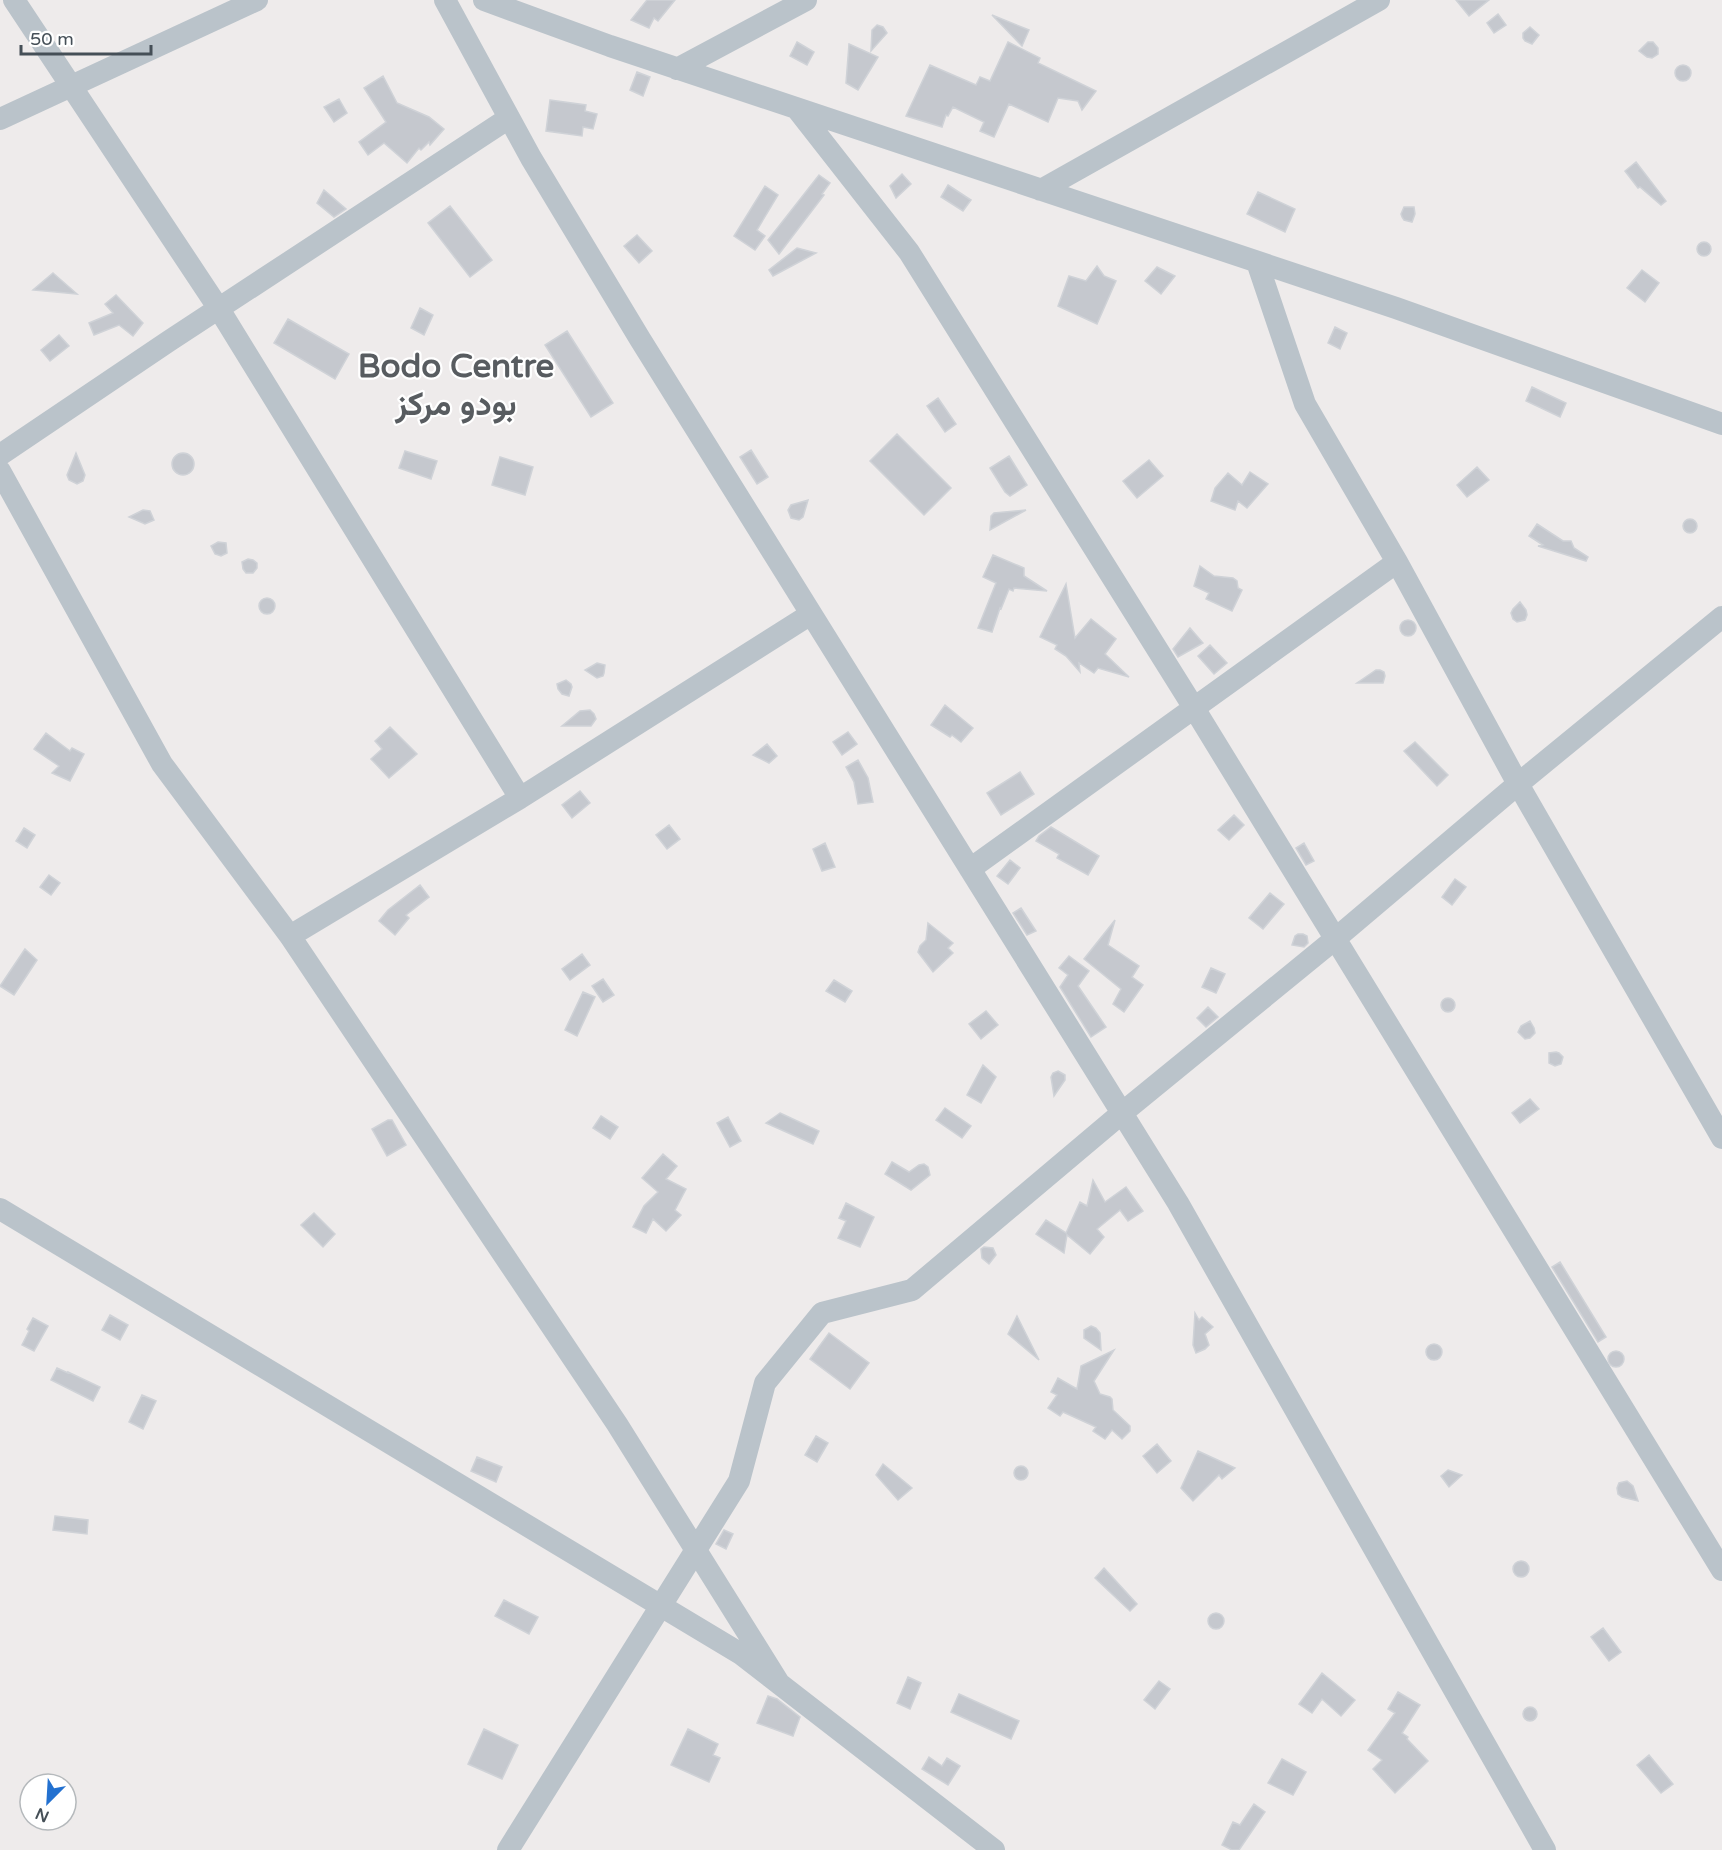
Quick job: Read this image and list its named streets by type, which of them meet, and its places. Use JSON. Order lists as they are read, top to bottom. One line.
{"districts":["Bodo Centre بودو مركز"],"scale_bar":"50 m","north":"bottom left"}
